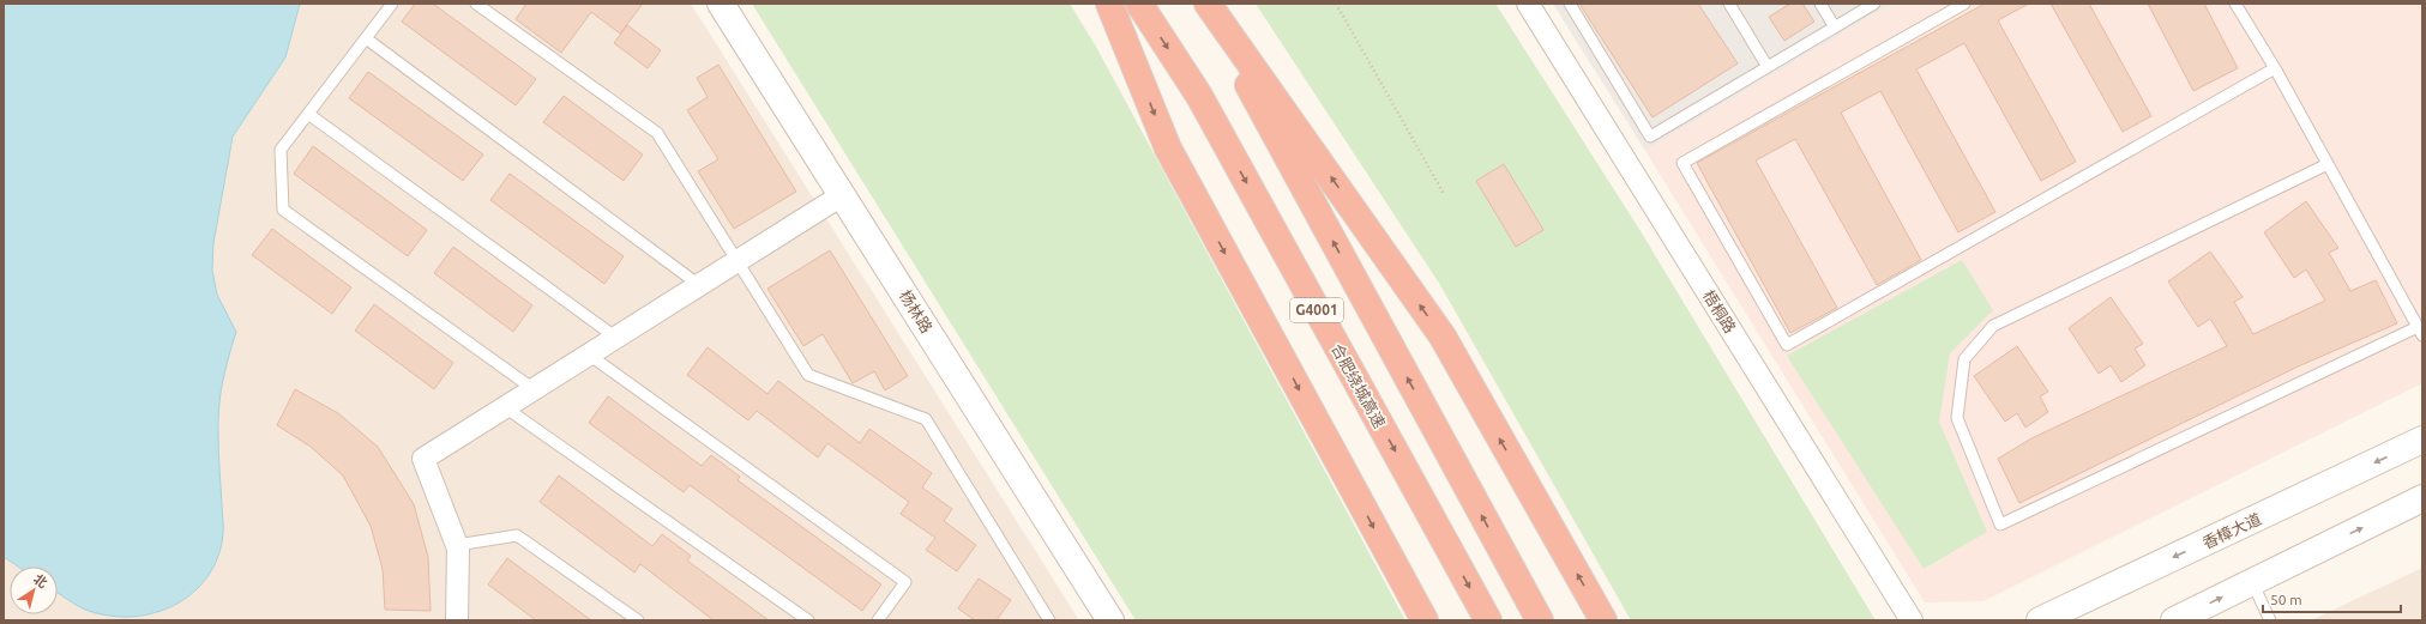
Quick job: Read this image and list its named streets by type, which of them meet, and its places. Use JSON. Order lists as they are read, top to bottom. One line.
{"streets":{"highway":["G4001","合肥绕城高速"],"street":["杨林路","梧桐路","香樟大道"]},"scale_bar":"50 m","north":"top right"}
